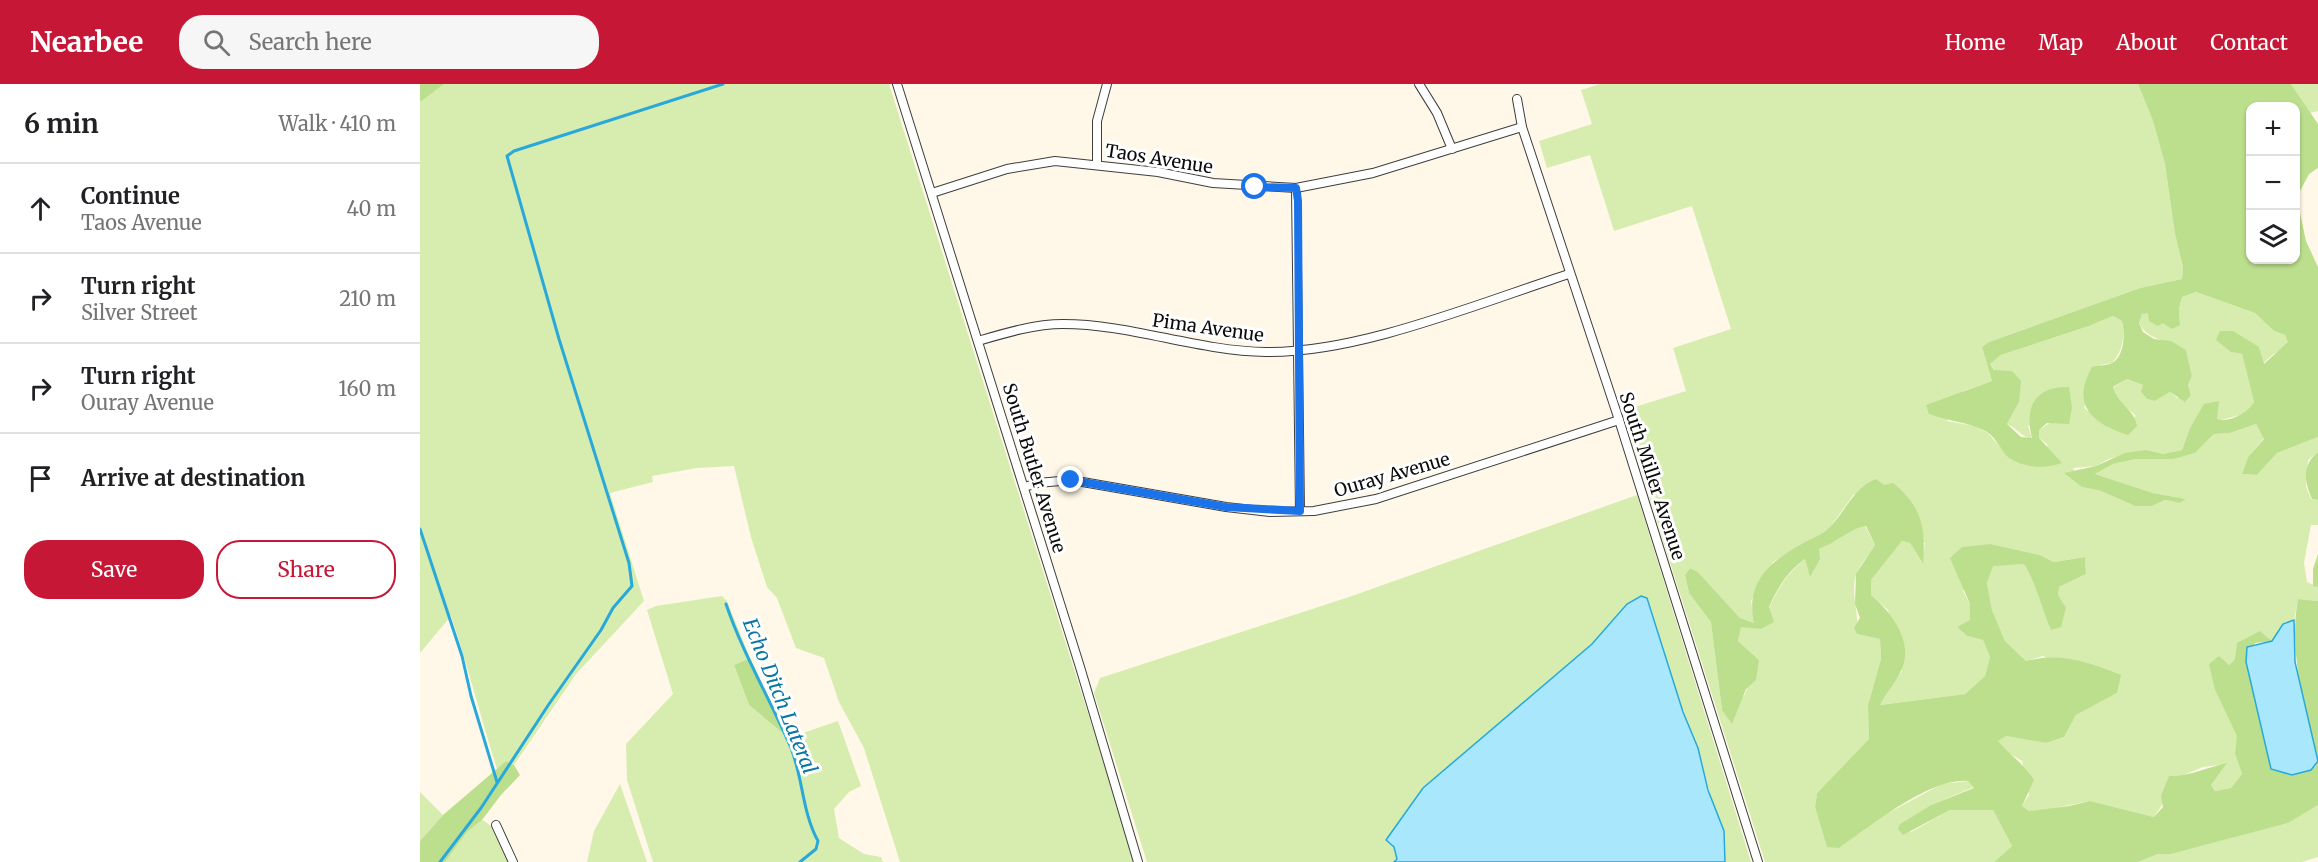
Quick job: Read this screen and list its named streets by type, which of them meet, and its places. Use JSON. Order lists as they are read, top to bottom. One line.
{"streets":{"street":["Taos Avenue","Pima Avenue","South Butler Avenue","Ouray Avenue","South Miller Avenue"]},"crossings":[["Taos Avenue","South Butler Avenue"],["Taos Avenue","South Miller Avenue"],["Pima Avenue","South Butler Avenue"],["Pima Avenue","South Miller Avenue"],["South Butler Avenue","Ouray Avenue"],["Ouray Avenue","South Miller Avenue"]],"water":["Echo Ditch Lateral"],"page":{"header":"Nearbee","search":"Search here","nav":["Home","Map","About","Contact"],"heading":["6 min","Walk · 410 m"],"map_buttons":["+","−"],"list":[["Continue","Taos Avenue","40 m"],["Turn right","Silver Street","210 m"],["Turn right","Ouray Avenue","160 m"],"Arrive at destination"],"buttons":["Save","Share"]}}
